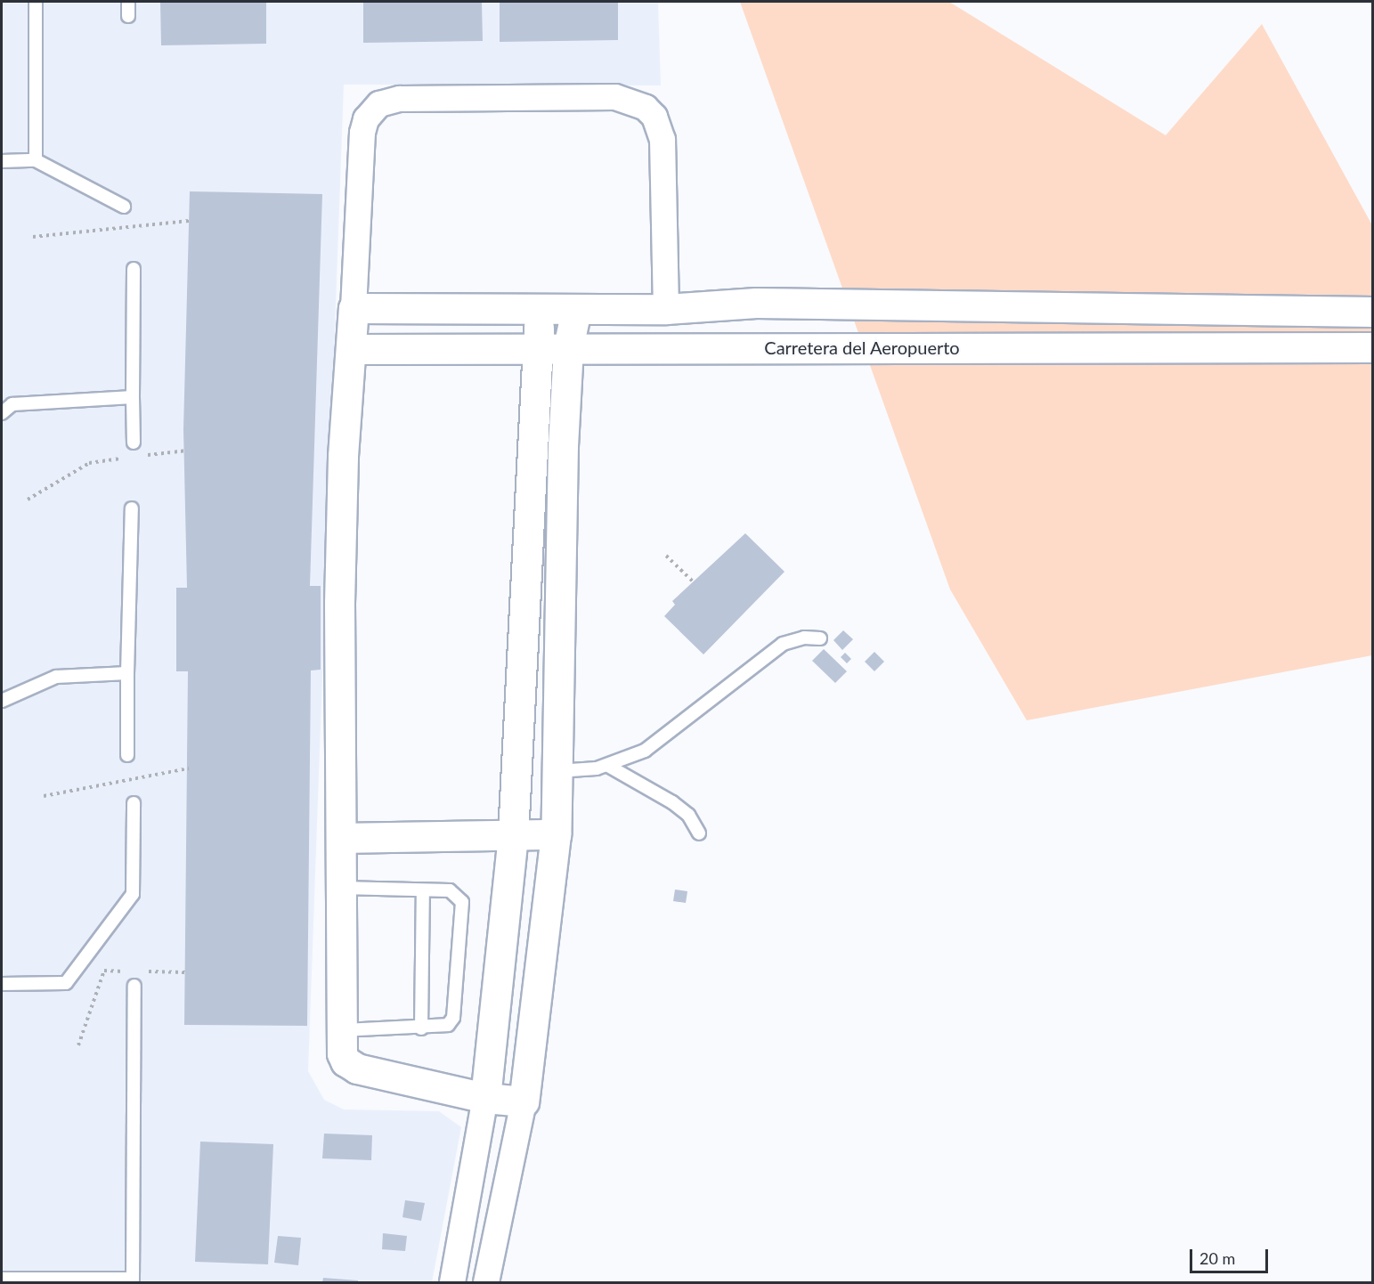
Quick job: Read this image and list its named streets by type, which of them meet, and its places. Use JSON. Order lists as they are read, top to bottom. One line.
{"streets":{"street":["Carretera del Aeropuerto"]},"scale_bar":"20 m"}
